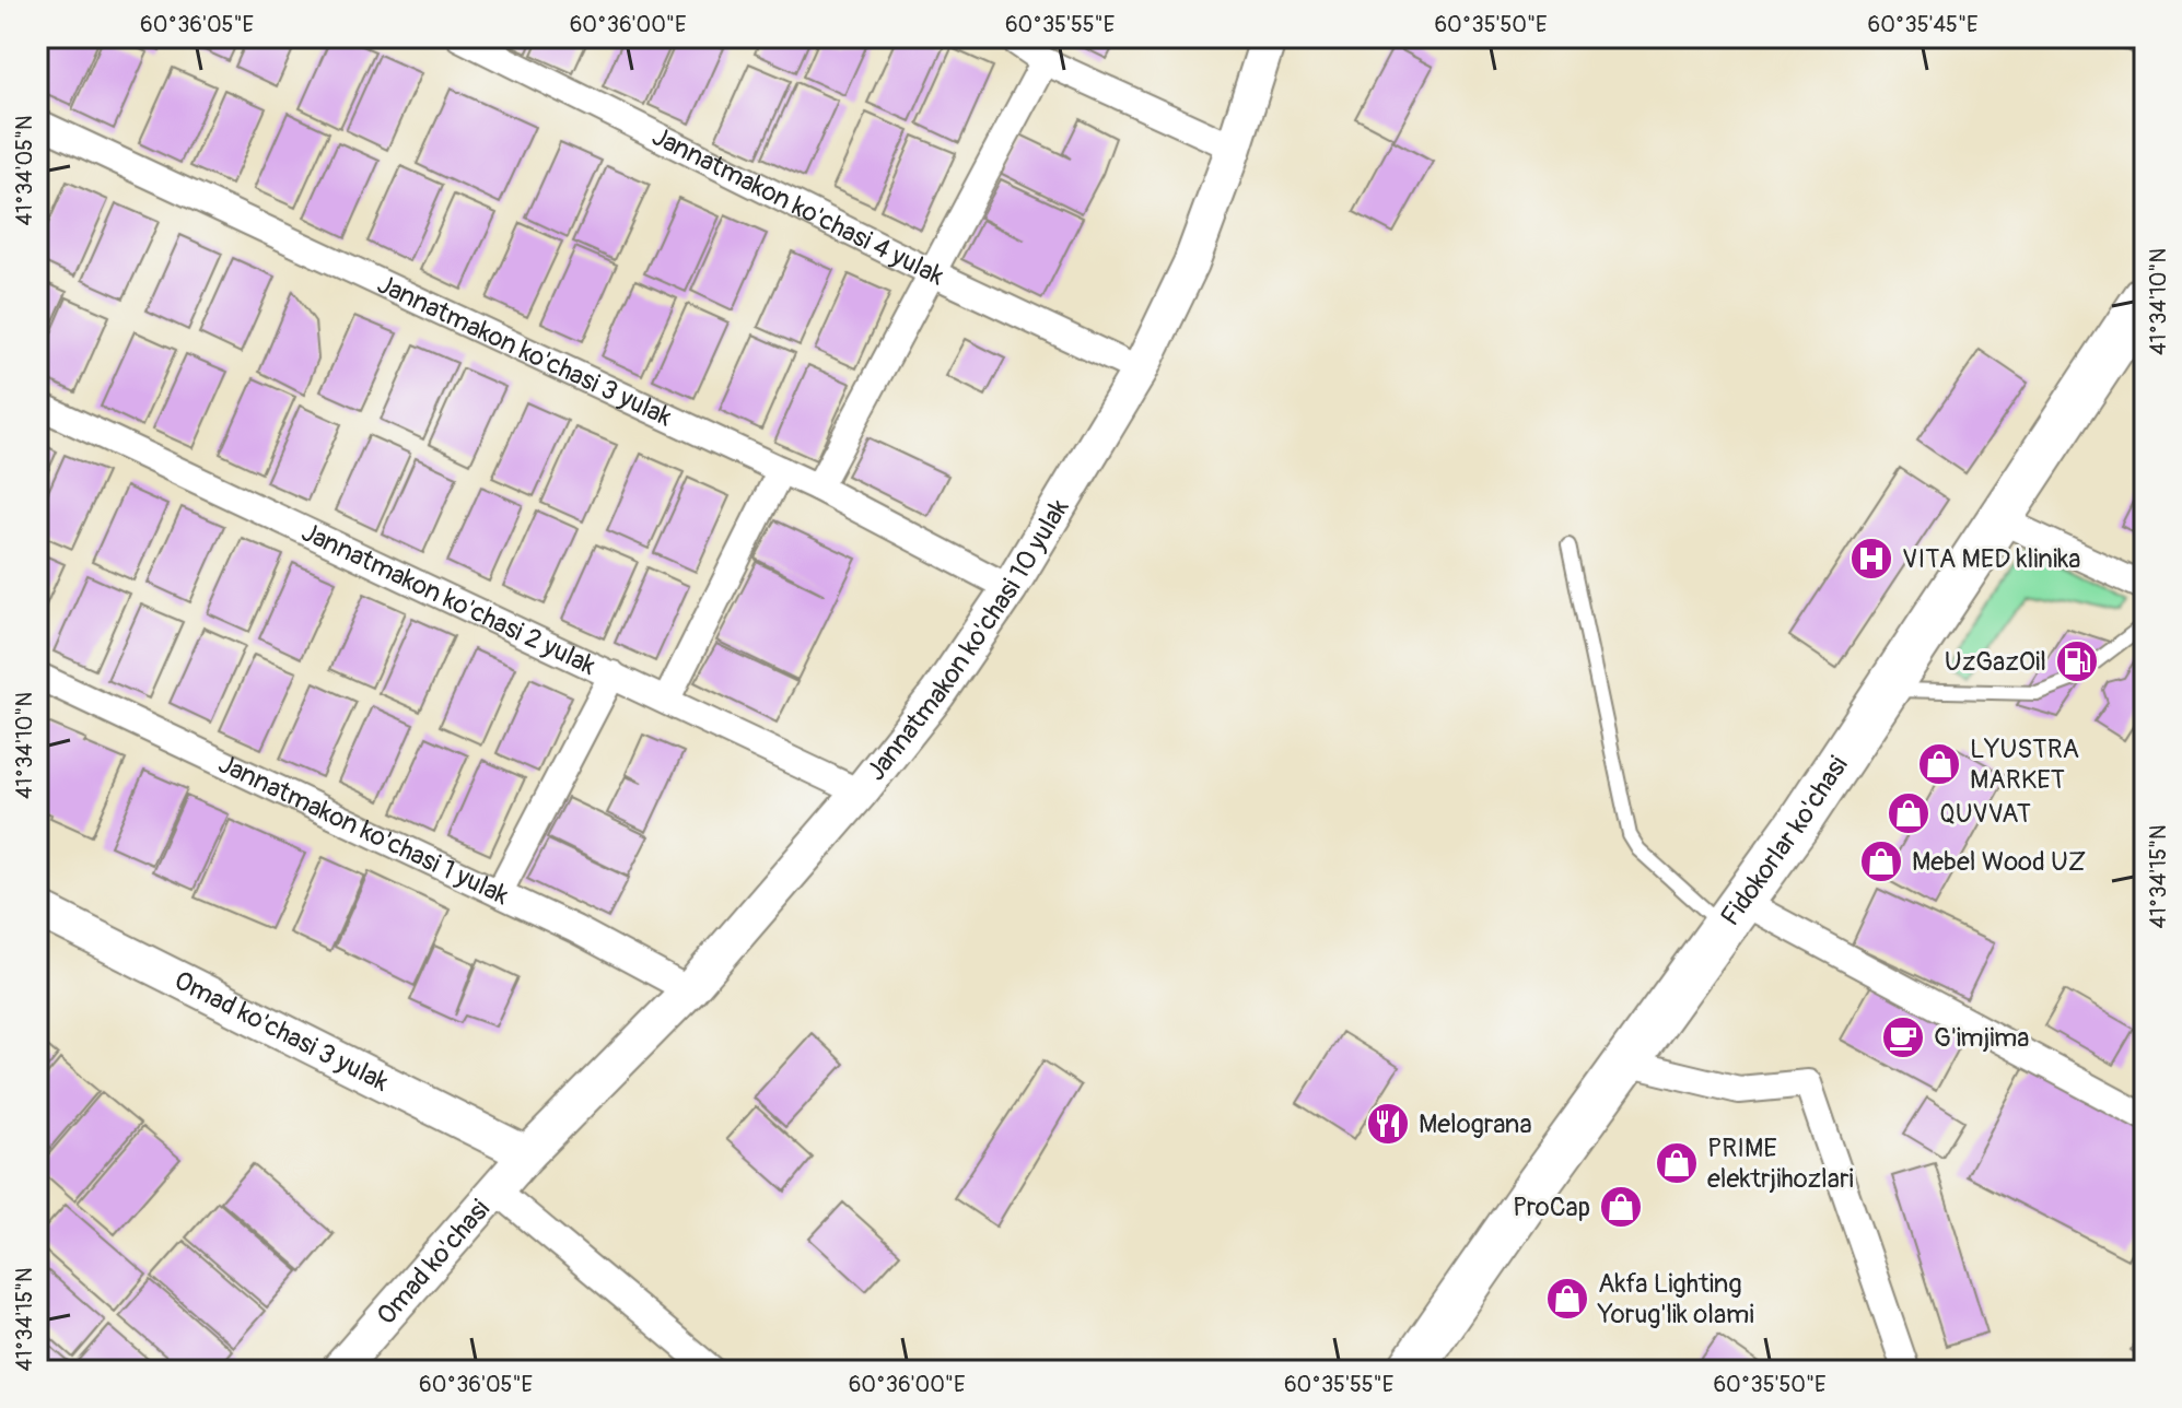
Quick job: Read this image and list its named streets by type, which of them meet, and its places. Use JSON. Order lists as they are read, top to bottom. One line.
{"streets":{"main road":["Fidokorlar ko'chasi"],"street":["Jannatmakon ko'chasi 4 yulak","Jannatmakon ko'chasi 3 yulak","Jannatmakon ko'chasi 2 yulak","Jannatmakon ko'chasi 10 yulak","Jannatmakon ko'chasi 1 yulak","Omad ko'chasi 3 yulak","Omad ko'chasi"]},"crossings":[["Jannatmakon ko'chasi 4 yulak","Jannatmakon ko'chasi 10 yulak"],["Jannatmakon ko'chasi 3 yulak","Jannatmakon ko'chasi 10 yulak"],["Jannatmakon ko'chasi 2 yulak","Jannatmakon ko'chasi 10 yulak"],["Jannatmakon ko'chasi 10 yulak","Jannatmakon ko'chasi 1 yulak"],["Jannatmakon ko'chasi 10 yulak","Omad ko'chasi 3 yulak"],["Jannatmakon ko'chasi 10 yulak","Omad ko'chasi"],["Omad ko'chasi 3 yulak","Omad ko'chasi"]],"places":{"hospital":["VITA MED klinika"],"fuel station":["UzGazOil"],"shop":["LYUSTRA MARKET","QUVVAT","Mebel Wood UZ","PRIME elektrjihozlari","ProCap","Akfa Lighting Yorug'lik olami"],"cafe":["G'imjima"],"restaurant":["Melograna"]},"coordinates":["60°36'05\"E","60°36'00\"E","60°35'55\"E","60°35'50\"E","60°35'45\"E","41°34'05\"N","41°34'10\"N","41°34'15\"N"]}
